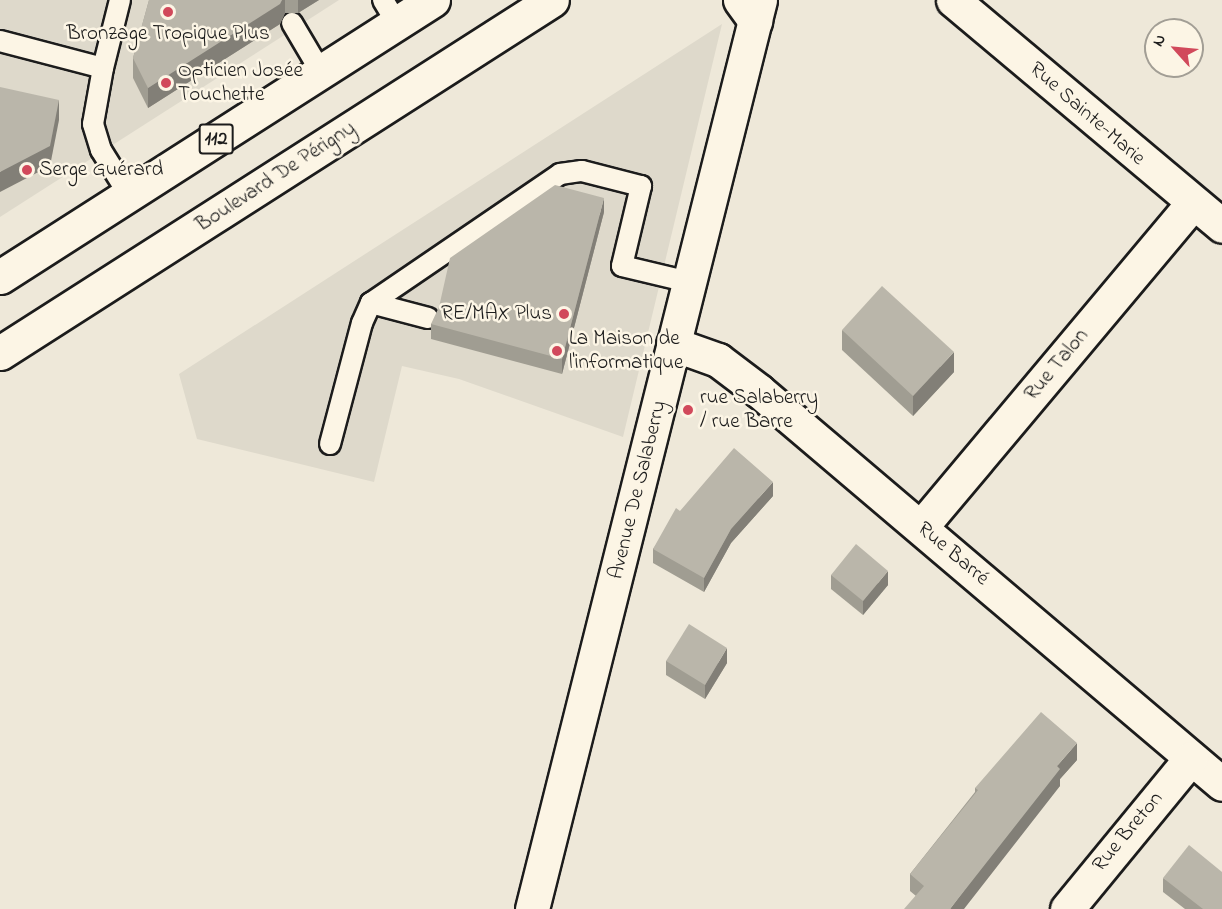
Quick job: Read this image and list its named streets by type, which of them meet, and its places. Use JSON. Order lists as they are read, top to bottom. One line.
{"streets":{"street":["Rue Sainte-Marie","112","Boulevard De Périgny","Rue Talon","Avenue De Salaberry","Rue Barré","Rue Breton"]},"crossings":[["Rue Sainte-Marie","Rue Talon"],["Rue Talon","Rue Barré"],["Avenue De Salaberry","Rue Barré"],["Rue Barré","Rue Breton"]],"places":["Bronzage Tropique Plus","Opticien Josée Touchette","Serge Guérard","RE/MAX Plus","La Maison de l'informatique","rue Salaberry / rue Barre"],"north":"top left"}
